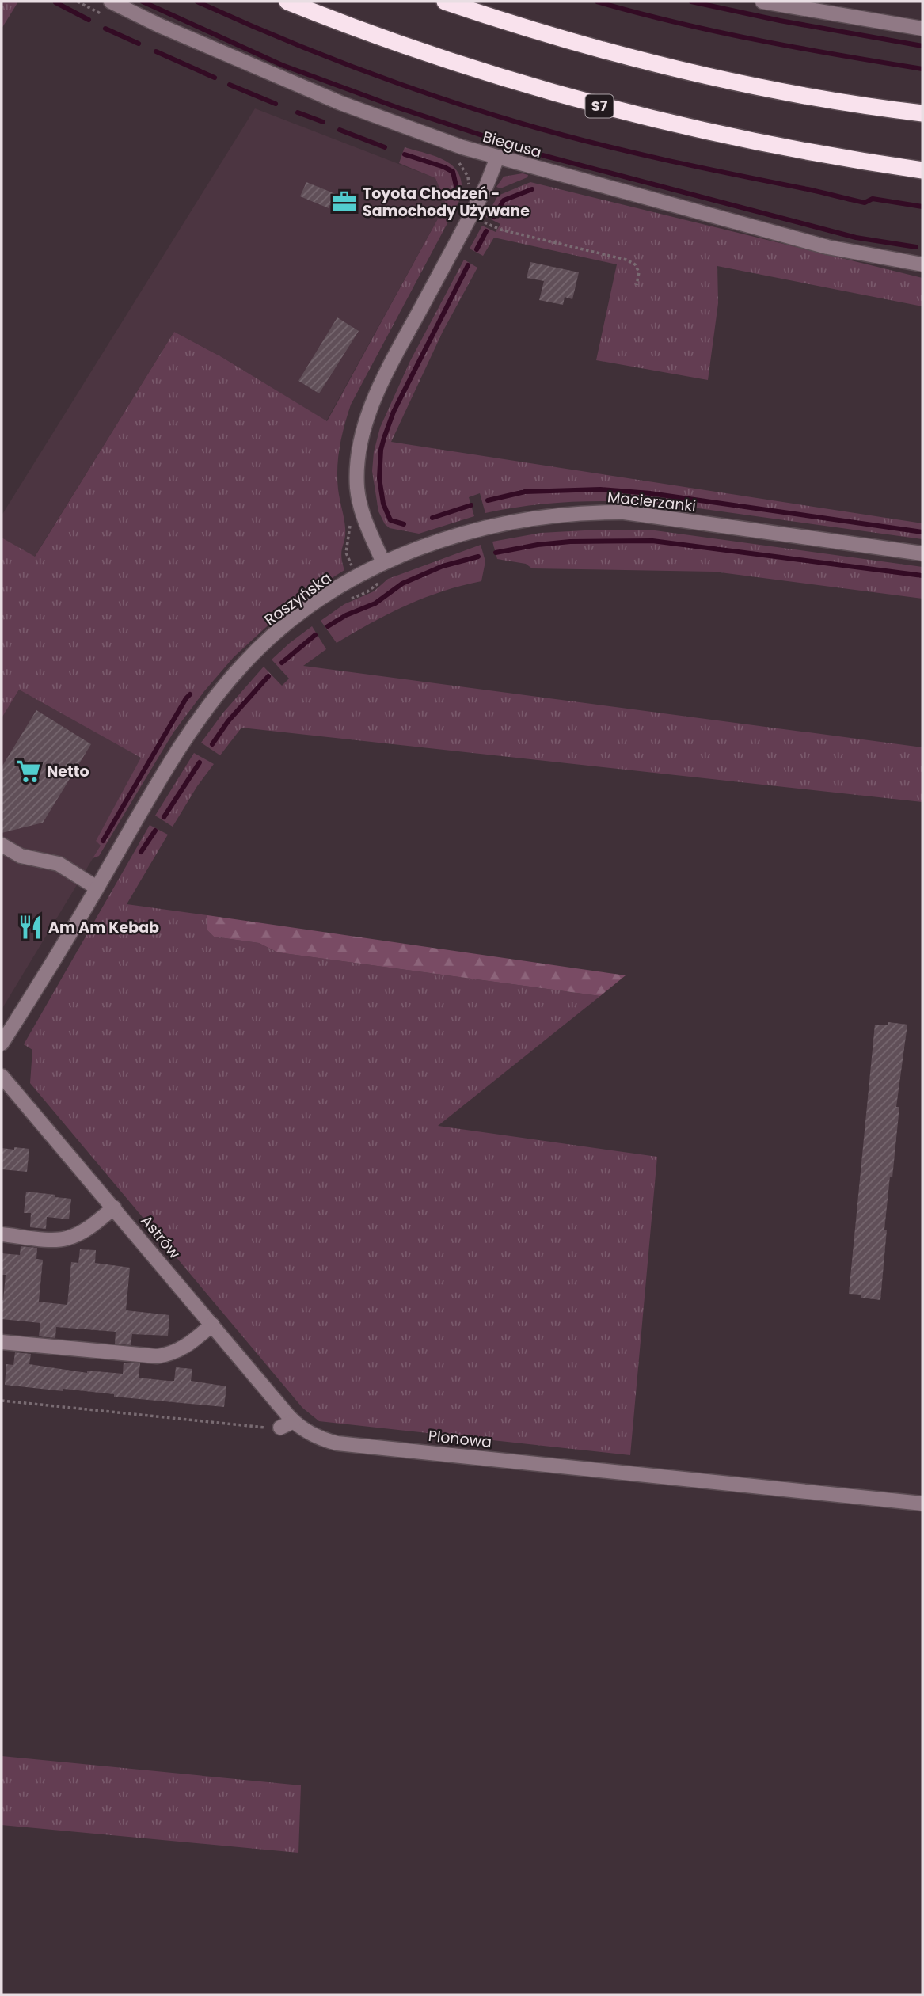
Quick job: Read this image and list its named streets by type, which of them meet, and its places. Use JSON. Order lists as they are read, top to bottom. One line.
{"streets":{"highway":["S7"],"street":["Biegusa","Macierzanki","Raszyńska","Astrów","Plonowa"]},"crossings":[["Macierzanki","Raszyńska"],["Astrów","Plonowa"]],"places":{"office":["Toyota Chodzeń - Samochody Używane"],"supermarket":["Netto"],"restaurant":["Am Am Kebab"]}}
